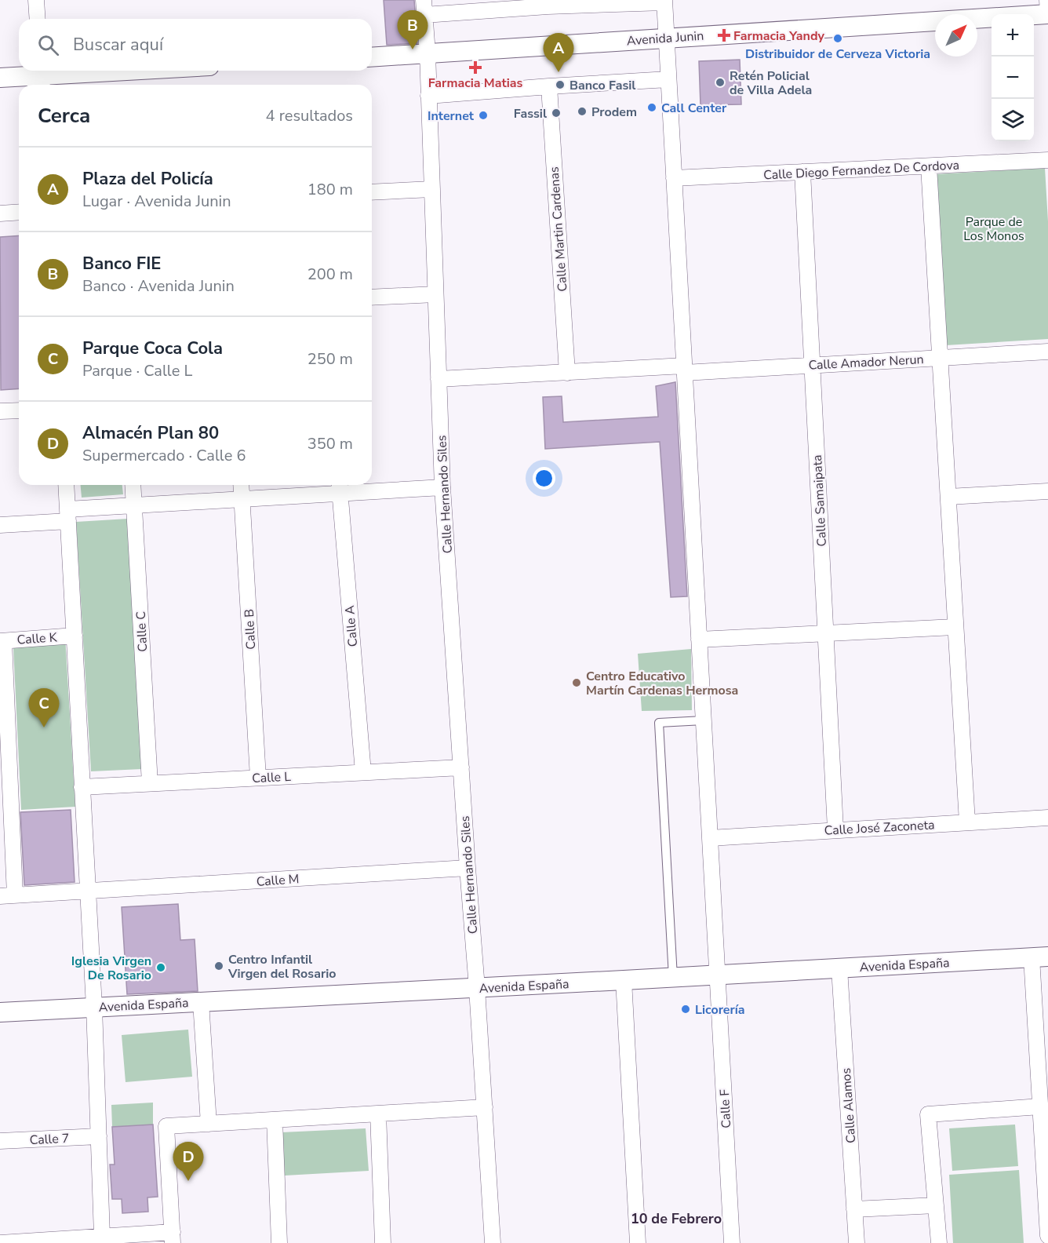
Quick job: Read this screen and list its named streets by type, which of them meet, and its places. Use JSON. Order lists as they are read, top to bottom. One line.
{"streets":{"street":["Avenida Junin","Calle Diego Fernandez De Cordova","Calle Martin Cardenas","Calle Amador Nerun","Calle Hernando Siles","Calle Samaipata","Calle A","Calle B","Calle C","Calle K","Calle L","Calle José Zaconeta","Calle M","Avenida España","Calle Alamos","Calle F","Calle 7"]},"crossings":[["Avenida Junin","Calle Hernando Siles"],["Avenida Junin","Calle F"],["Calle Diego Fernandez De Cordova","Calle Samaipata"],["Calle Diego Fernandez De Cordova","Calle F"],["Calle Martin Cardenas","Calle Amador Nerun"],["Calle Amador Nerun","Calle Hernando Siles"],["Calle Amador Nerun","Calle Samaipata"],["Calle Amador Nerun","Calle F"],["Calle Hernando Siles","Calle L"],["Calle Hernando Siles","Calle M"],["Calle Hernando Siles","Avenida España"],["Calle Samaipata","Calle José Zaconeta"],["Calle A","Calle L"],["Calle B","Calle L"],["Calle C","Calle L"],["Calle José Zaconeta","Calle F"],["Avenida España","Calle Alamos"],["Avenida España","Calle F"]],"districts":["10 de Febrero"],"parks":["Parque de Los Monos"],"places":{"health":["Farmacia Yandy","Farmacia Matias"],"other":["Distribuidor de Cerveza Victoria","Retén Policial de Villa Adela","Banco Fasil","Call Center","Prodem","Fassil","Internet","Centro Educativo Martín Cardenas Hermosa","Centro Infantil Virgen del Rosario","Iglesia Virgen De Rosario","Licorería"]},"north":"top right","page":{"pins":["B","A","C","D"],"map_buttons":["+","−"],"search":"Buscar aquí","heading":["Cerca","4 resultados"],"list":[{"mark":"A","name":"Plaza del Policía","note":"Lugar · Avenida Junin","value":"180 m"},{"mark":"B","name":"Banco FIE","note":"Banco · Avenida Junin","value":"200 m"},{"mark":"C","name":"Parque Coca Cola","note":"Parque · Calle L","value":"250 m"},{"mark":"D","name":"Almacén Plan 80","note":"Supermercado · Calle 6","value":"350 m"}]}}
